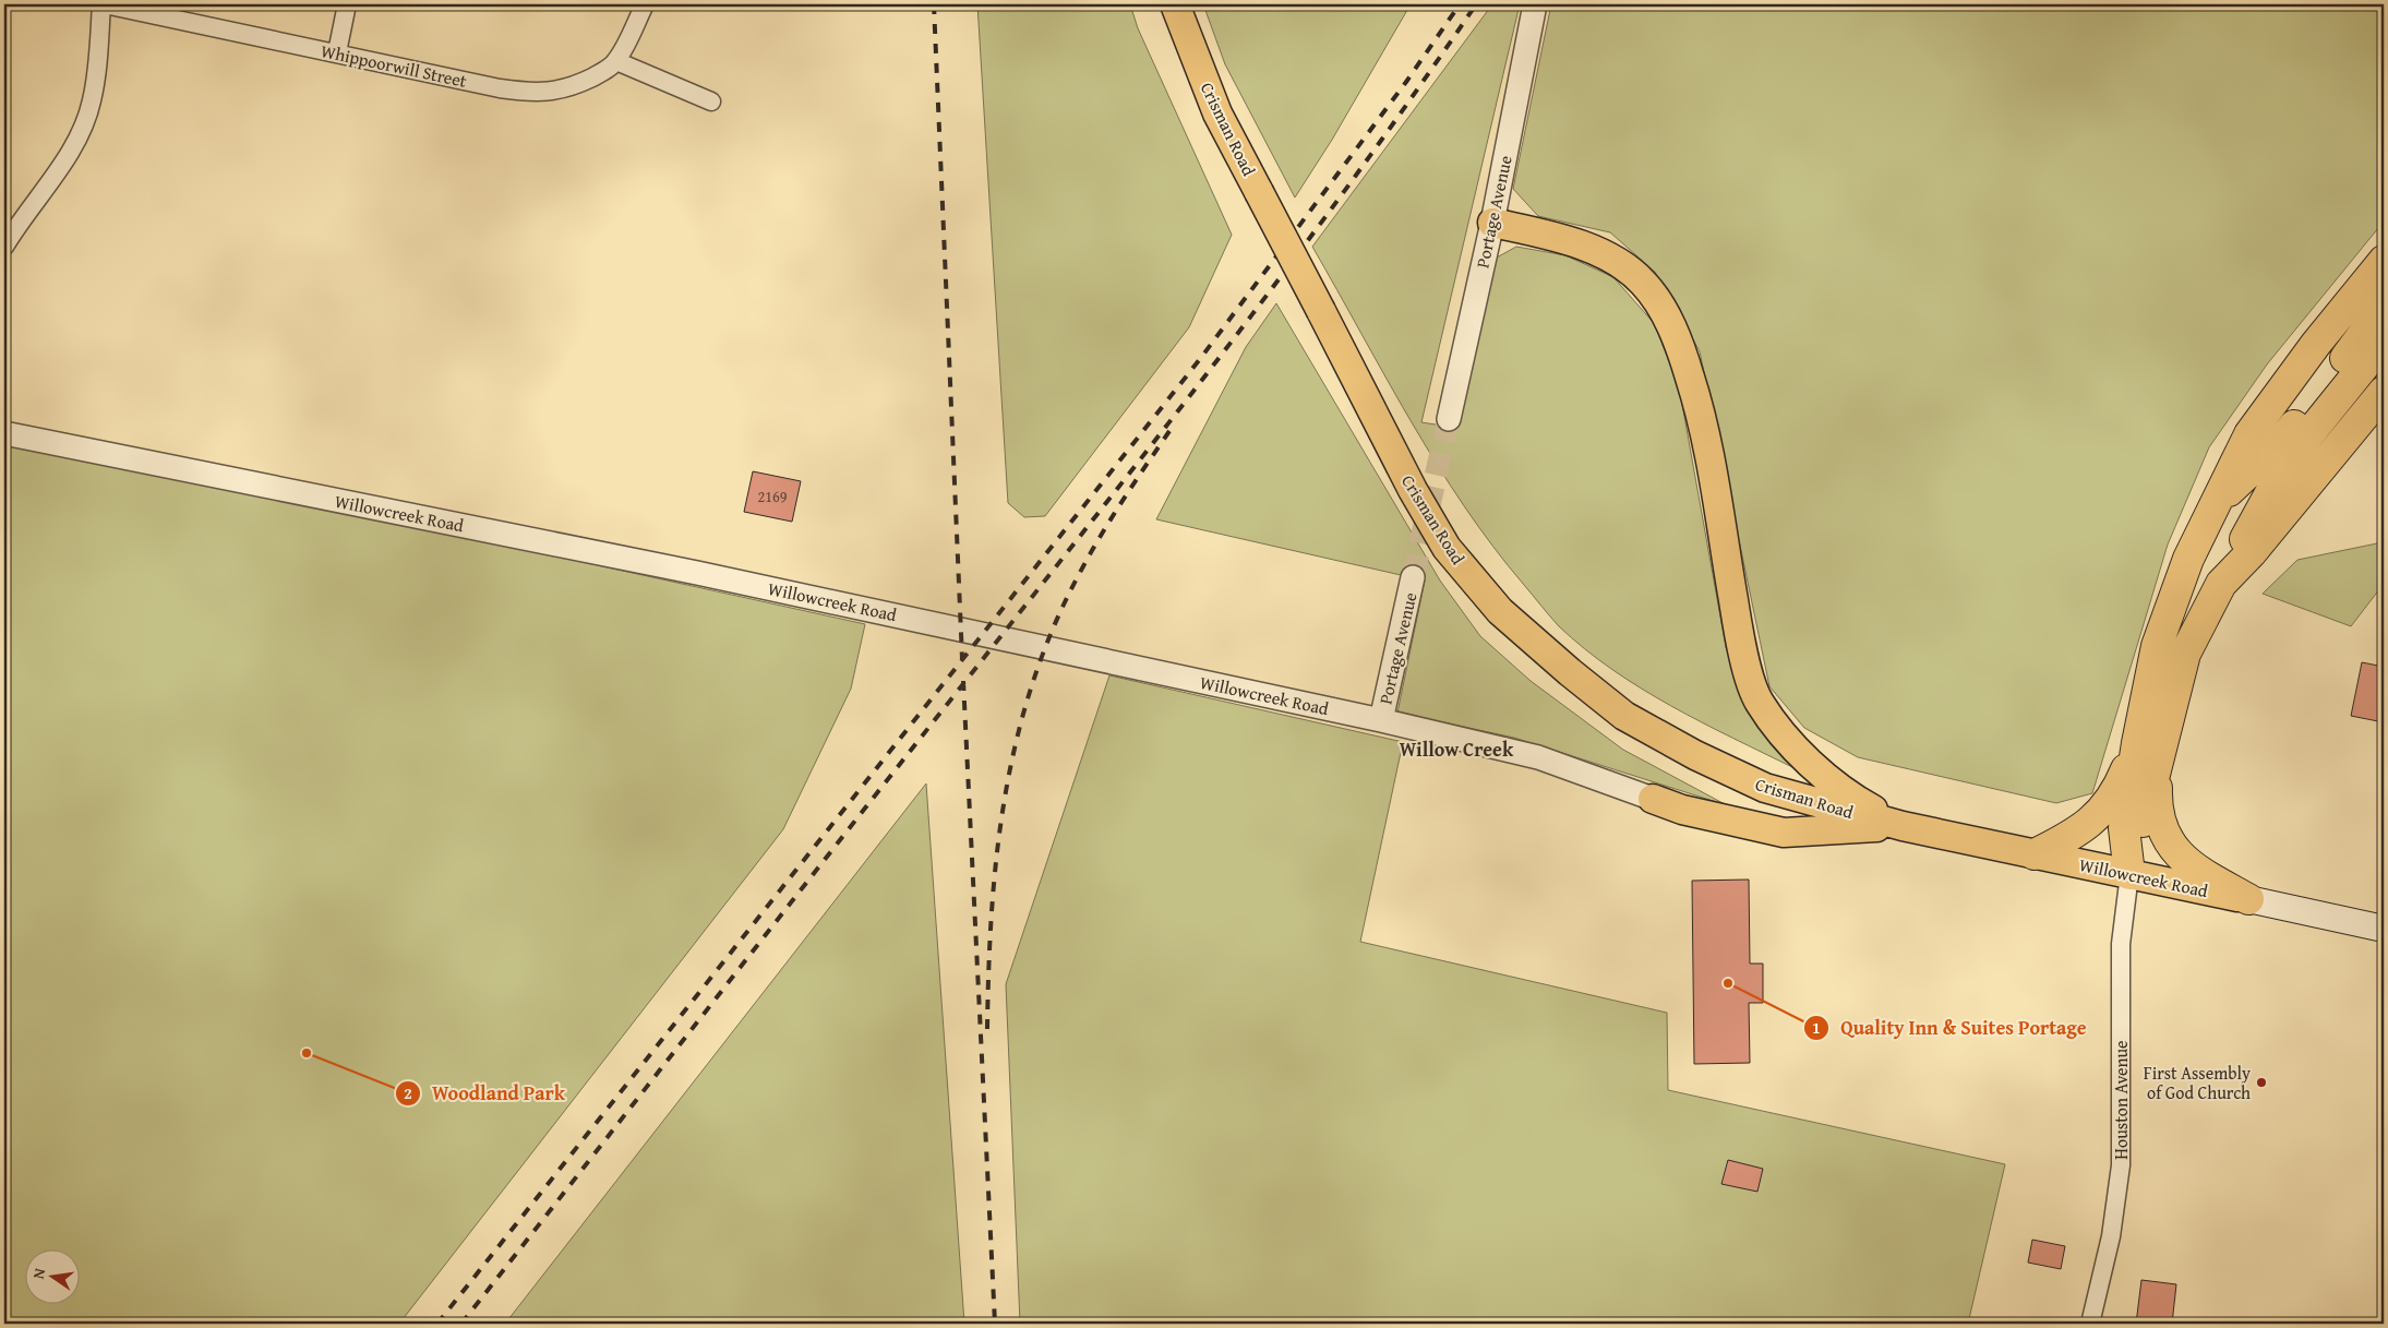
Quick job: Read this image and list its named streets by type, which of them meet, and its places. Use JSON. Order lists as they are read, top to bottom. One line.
{"streets":{"main road":["Crisman Road","Willowcreek Road"],"street":["Whippoorwill Street","Portage Avenue","Houston Avenue"]},"crossings":[["Crisman Road","Willowcreek Road"],["Portage Avenue","Willowcreek Road"],["Willowcreek Road","Houston Avenue"]],"districts":["Willow Creek"],"places":["Quality Inn & Suites Portage","Woodland Park","First Assembly of God Church"],"house_numbers":["2169"],"north":"left"}
